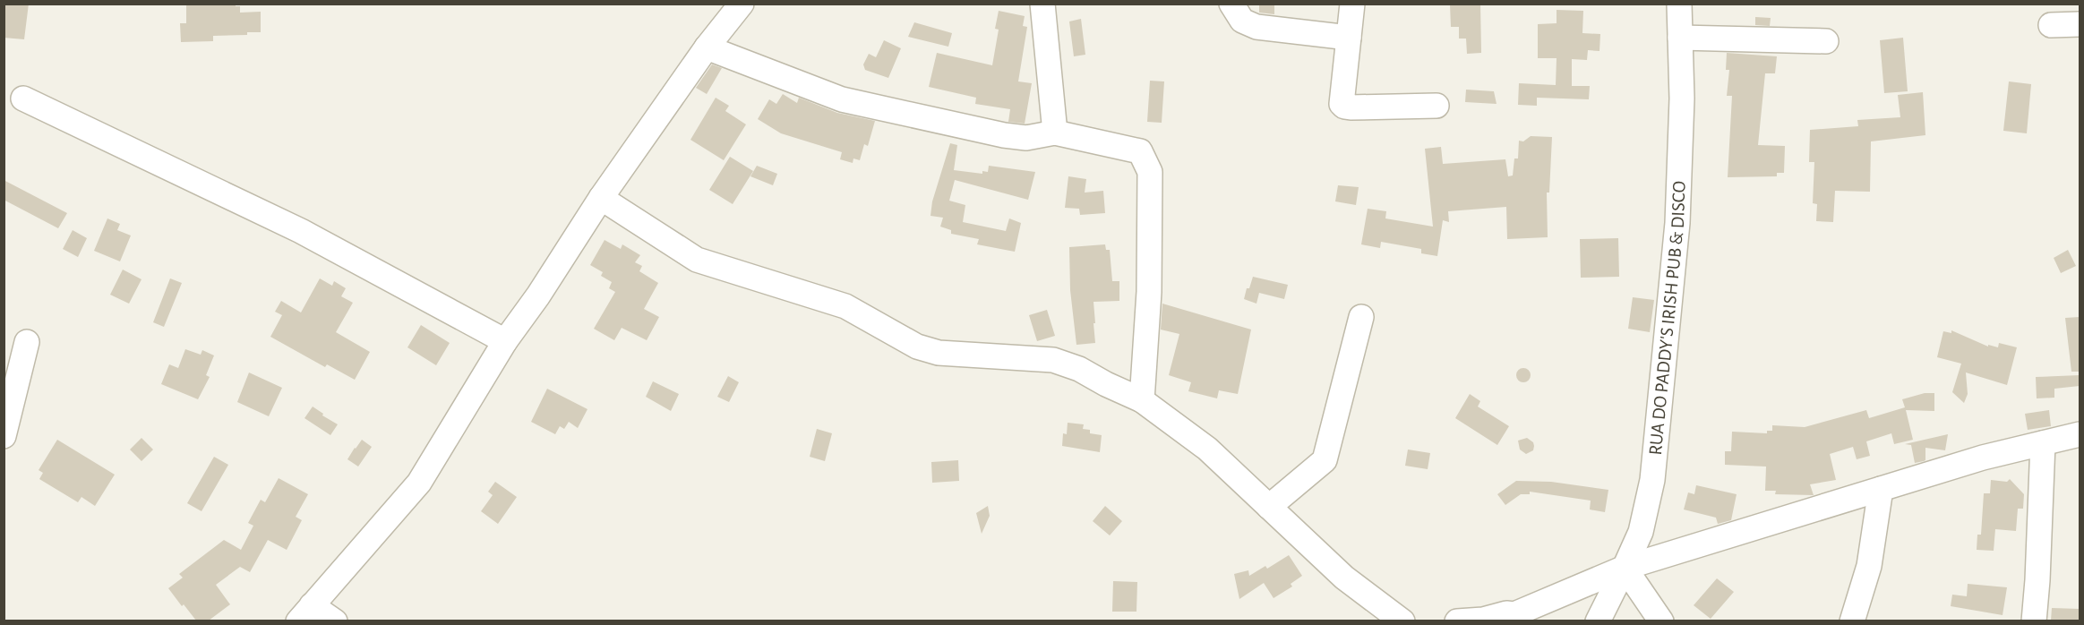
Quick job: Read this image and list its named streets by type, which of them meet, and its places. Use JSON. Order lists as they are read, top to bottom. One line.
{"streets":{"street":["RUA DO PADDY'S IRISH PUB & DISCO"]}}
